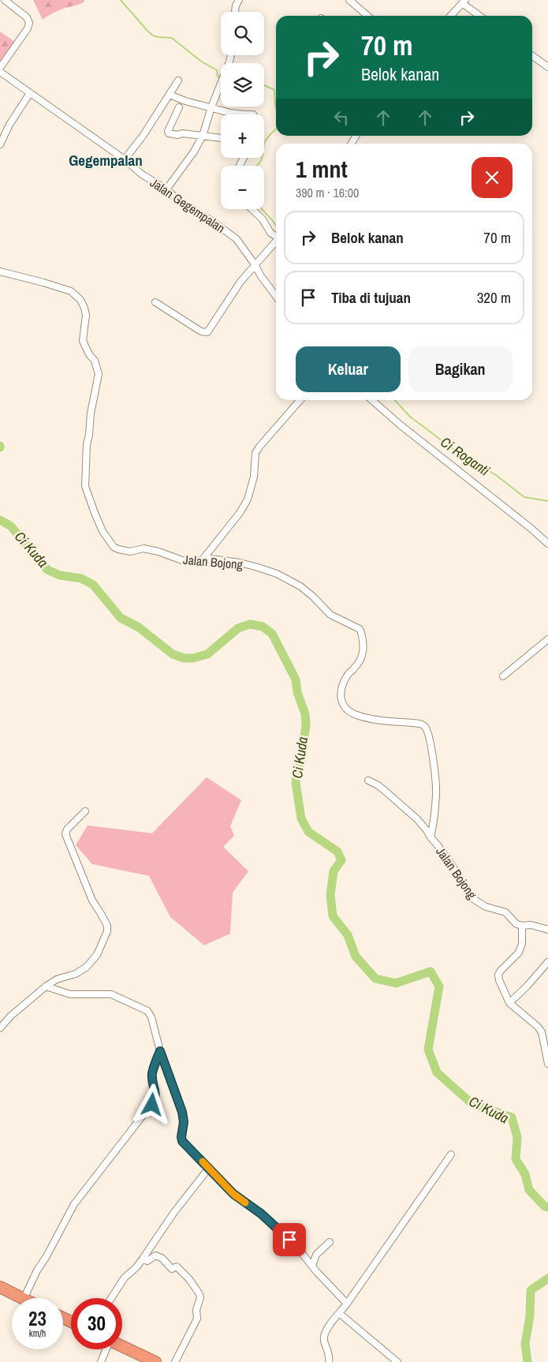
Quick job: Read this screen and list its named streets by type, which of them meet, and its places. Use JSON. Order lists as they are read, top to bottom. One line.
{"streets":{"street":["Jalan Gegempalan","Jalan Bojong"]},"districts":["Gegempalan"],"water":["Ci Roganti","Ci Kuda"],"page":{"map_buttons":["+","−"],"turn":["70 m","Belok kanan"],"heading":["1 mnt","390 m · 16:00"],"list":[{"name":"Belok kanan","value":"70 m"},{"name":"Tiba di tujuan","value":"320 m"}],"buttons":["Keluar","Bagikan"],"speed":"23 km/h","limit":"30"}}
